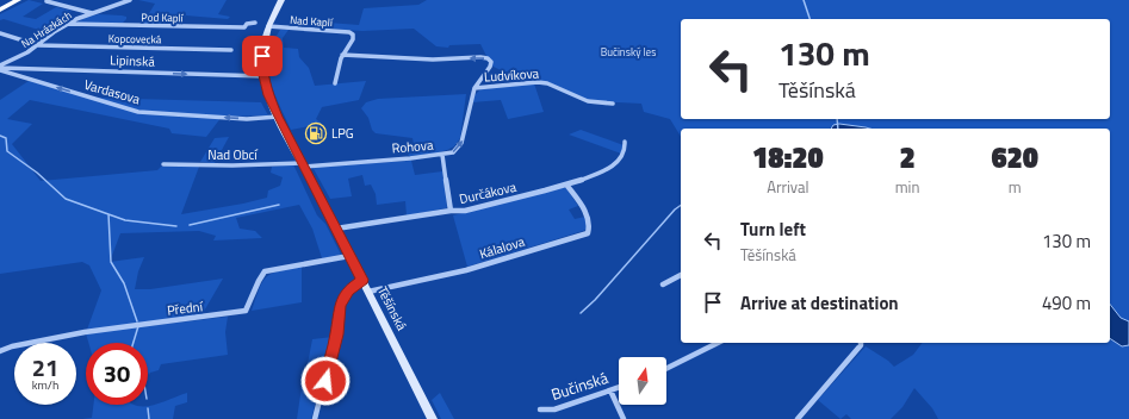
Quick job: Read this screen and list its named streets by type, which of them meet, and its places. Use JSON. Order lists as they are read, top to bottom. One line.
{"streets":{"main road":["Těšínská"],"street":["Pod Kaplí","Nad Kaplí","Na Hrázkách","Kopcovecká","Lipinská","Ludvíkova","Vardasova","Rohova","Nad Obcí","Durčákova","Kálalova","Přední","Bučinská"]},"crossings":[["Pod Kaplí","Na Hrázkách"],["Nad Kaplí","Ludvíkova"],["Nad Kaplí","Těšínská"],["Na Hrázkách","Kopcovecká"],["Na Hrázkách","Lipinská"],["Na Hrázkách","Vardasova"],["Lipinská","Vardasova"],["Lipinská","Těšínská"],["Ludvíkova","Rohova"],["Vardasova","Těšínská"],["Rohova","Nad Obcí"],["Rohova","Těšínská"],["Nad Obcí","Těšínská"],["Durčákova","Kálalova"],["Durčákova","Těšínská"],["Kálalova","Těšínská"],["Přední","Těšínská"]],"one_way":["Lipinská","Vardasova"],"parks":["Bučinský les"],"places":{"fuel station":["LPG"]},"north":"top","page":{"turn":["130 m","Těšínská"],"eta":["18:20","Arrival","2","min","620","m"],"list":[{"name":"Turn left","note":"Těšínská","value":"130 m"},{"name":"Arrive at destination","value":"490 m"}],"speed":"21 km/h","limit":"30"}}
